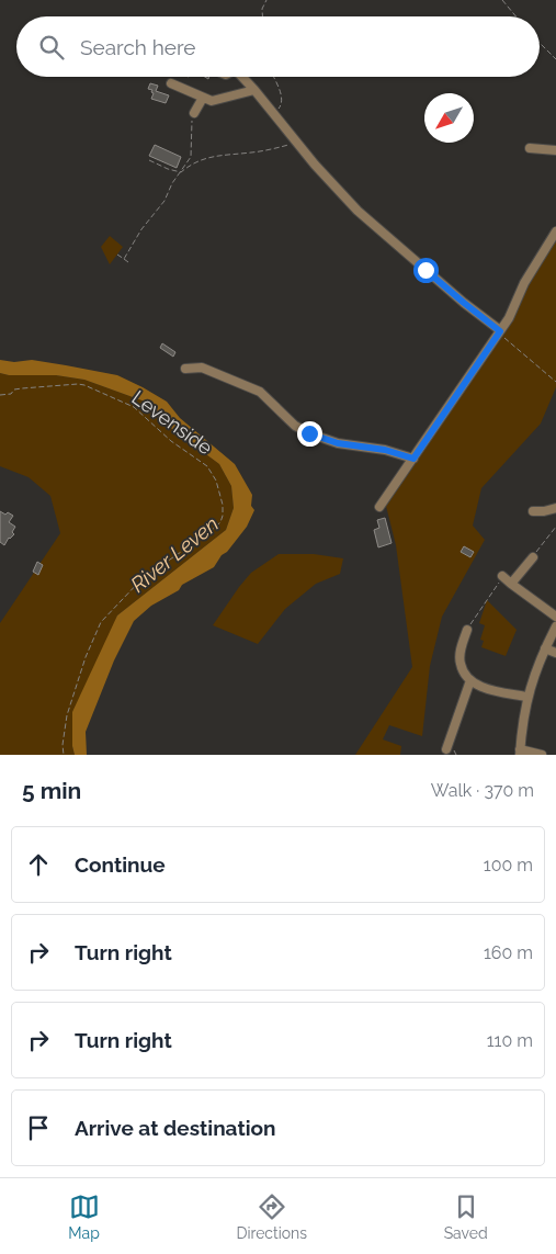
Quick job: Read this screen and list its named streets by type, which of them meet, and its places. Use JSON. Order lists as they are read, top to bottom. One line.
{"streets":{"path":["Levenside"]},"water":["River Leven"],"north":"bottom left","page":{"search":"Search here","heading":["5 min","Walk · 370 m"],"list":[["Continue","100 m"],["Turn right","160 m"],["Turn right","110 m"],"Arrive at destination"],"nav":["Map","Directions","Saved"]}}
